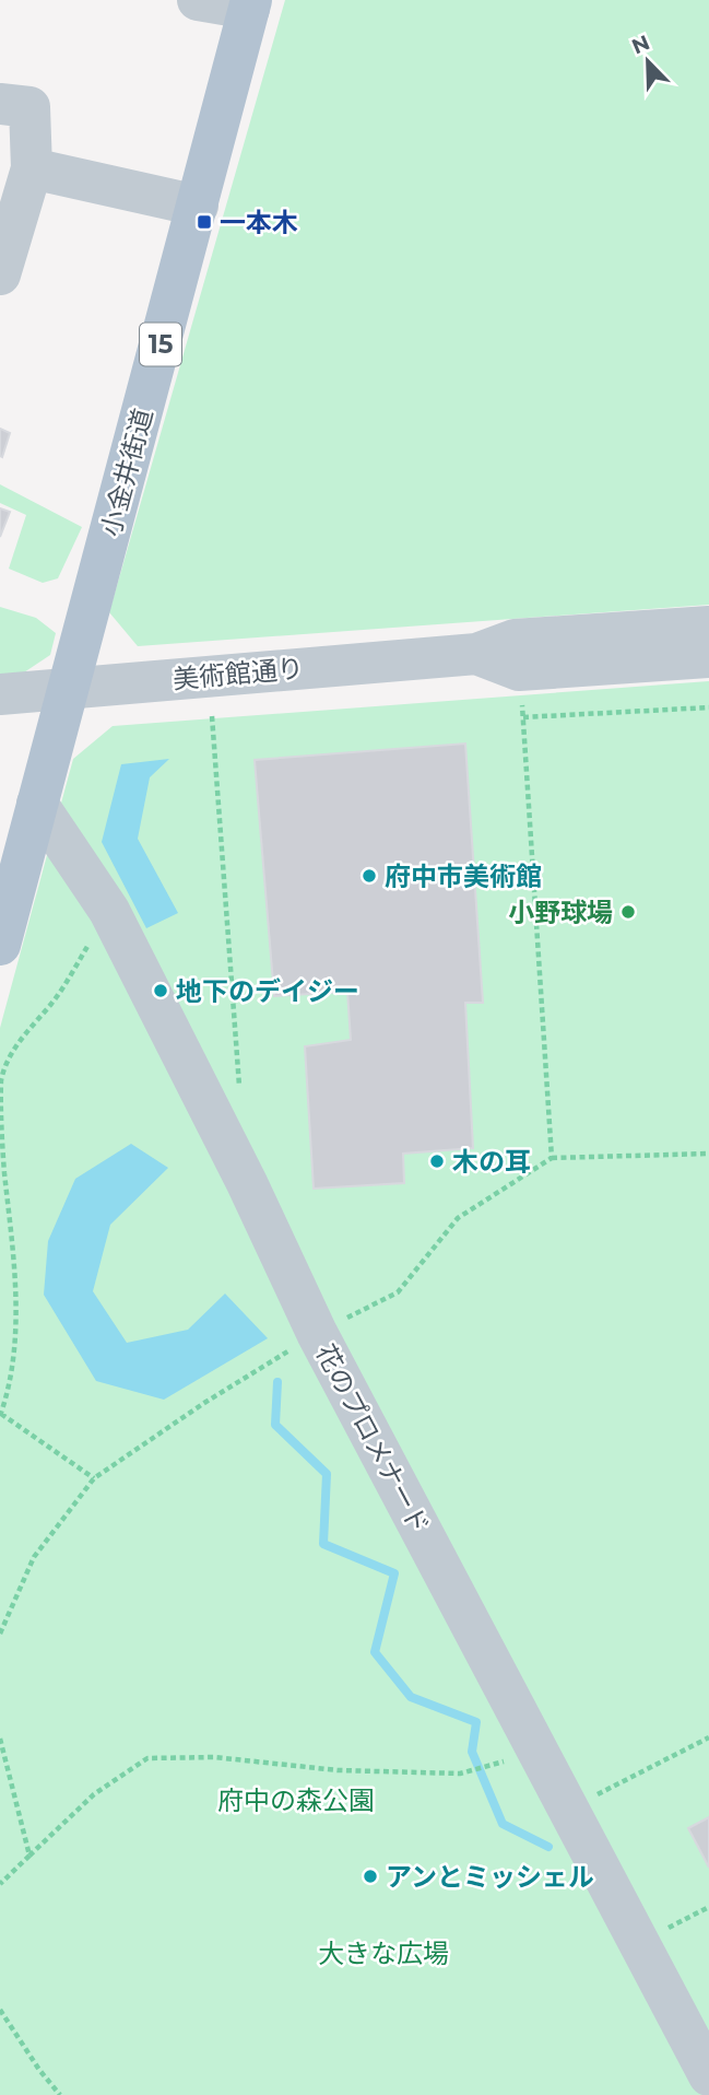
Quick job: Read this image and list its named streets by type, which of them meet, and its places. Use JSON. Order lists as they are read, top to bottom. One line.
{"streets":{"main road":["15","小金井街道"],"street":["美術館通り","花のプロメナード"]},"crossings":[["小金井街道","美術館通り"],["小金井街道","花のプロメナード"]],"parks":["府中の森公園","大きな広場"],"places":{"transit":["一本木"],"other":["府中市美術館","小野球場","地下のデイジー","木の耳","アンとミッシェル"]},"north":"top left"}
